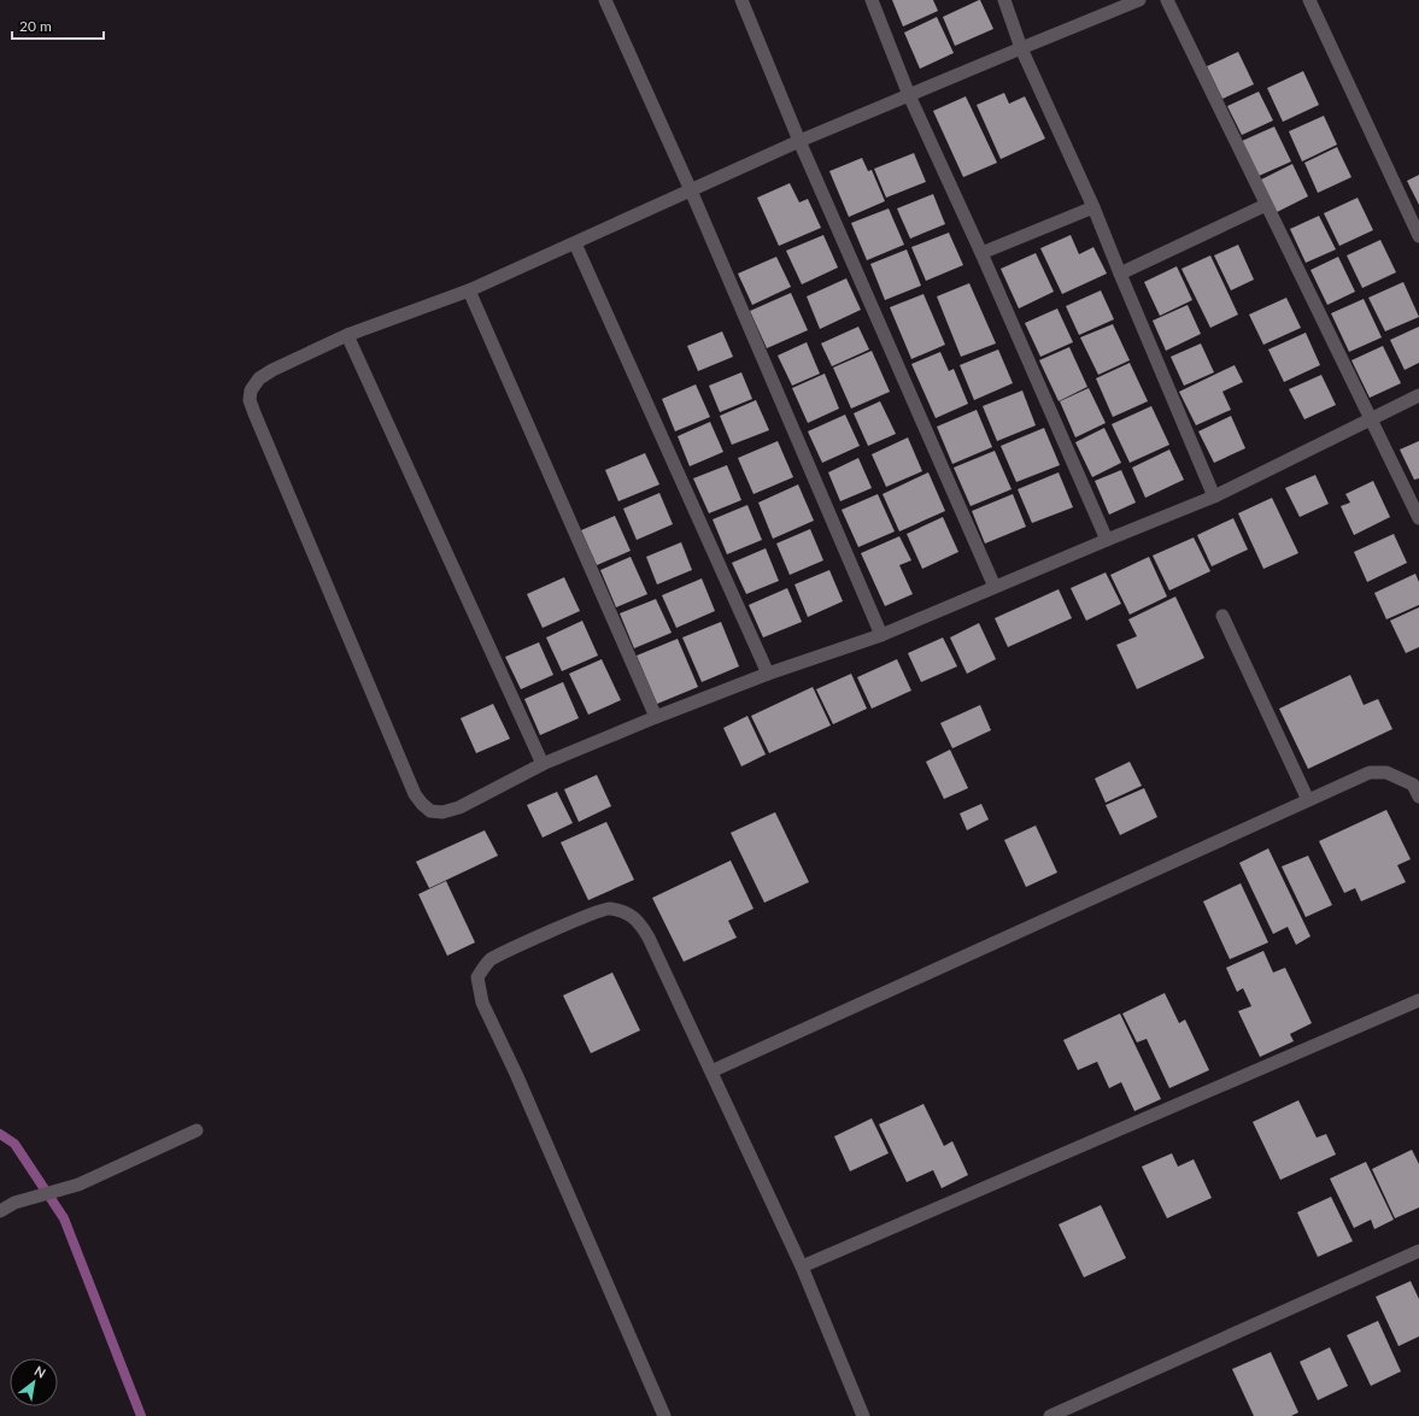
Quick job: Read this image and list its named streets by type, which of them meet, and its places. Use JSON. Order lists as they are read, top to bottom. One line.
{"scale_bar":"20 m","north":"top right"}
